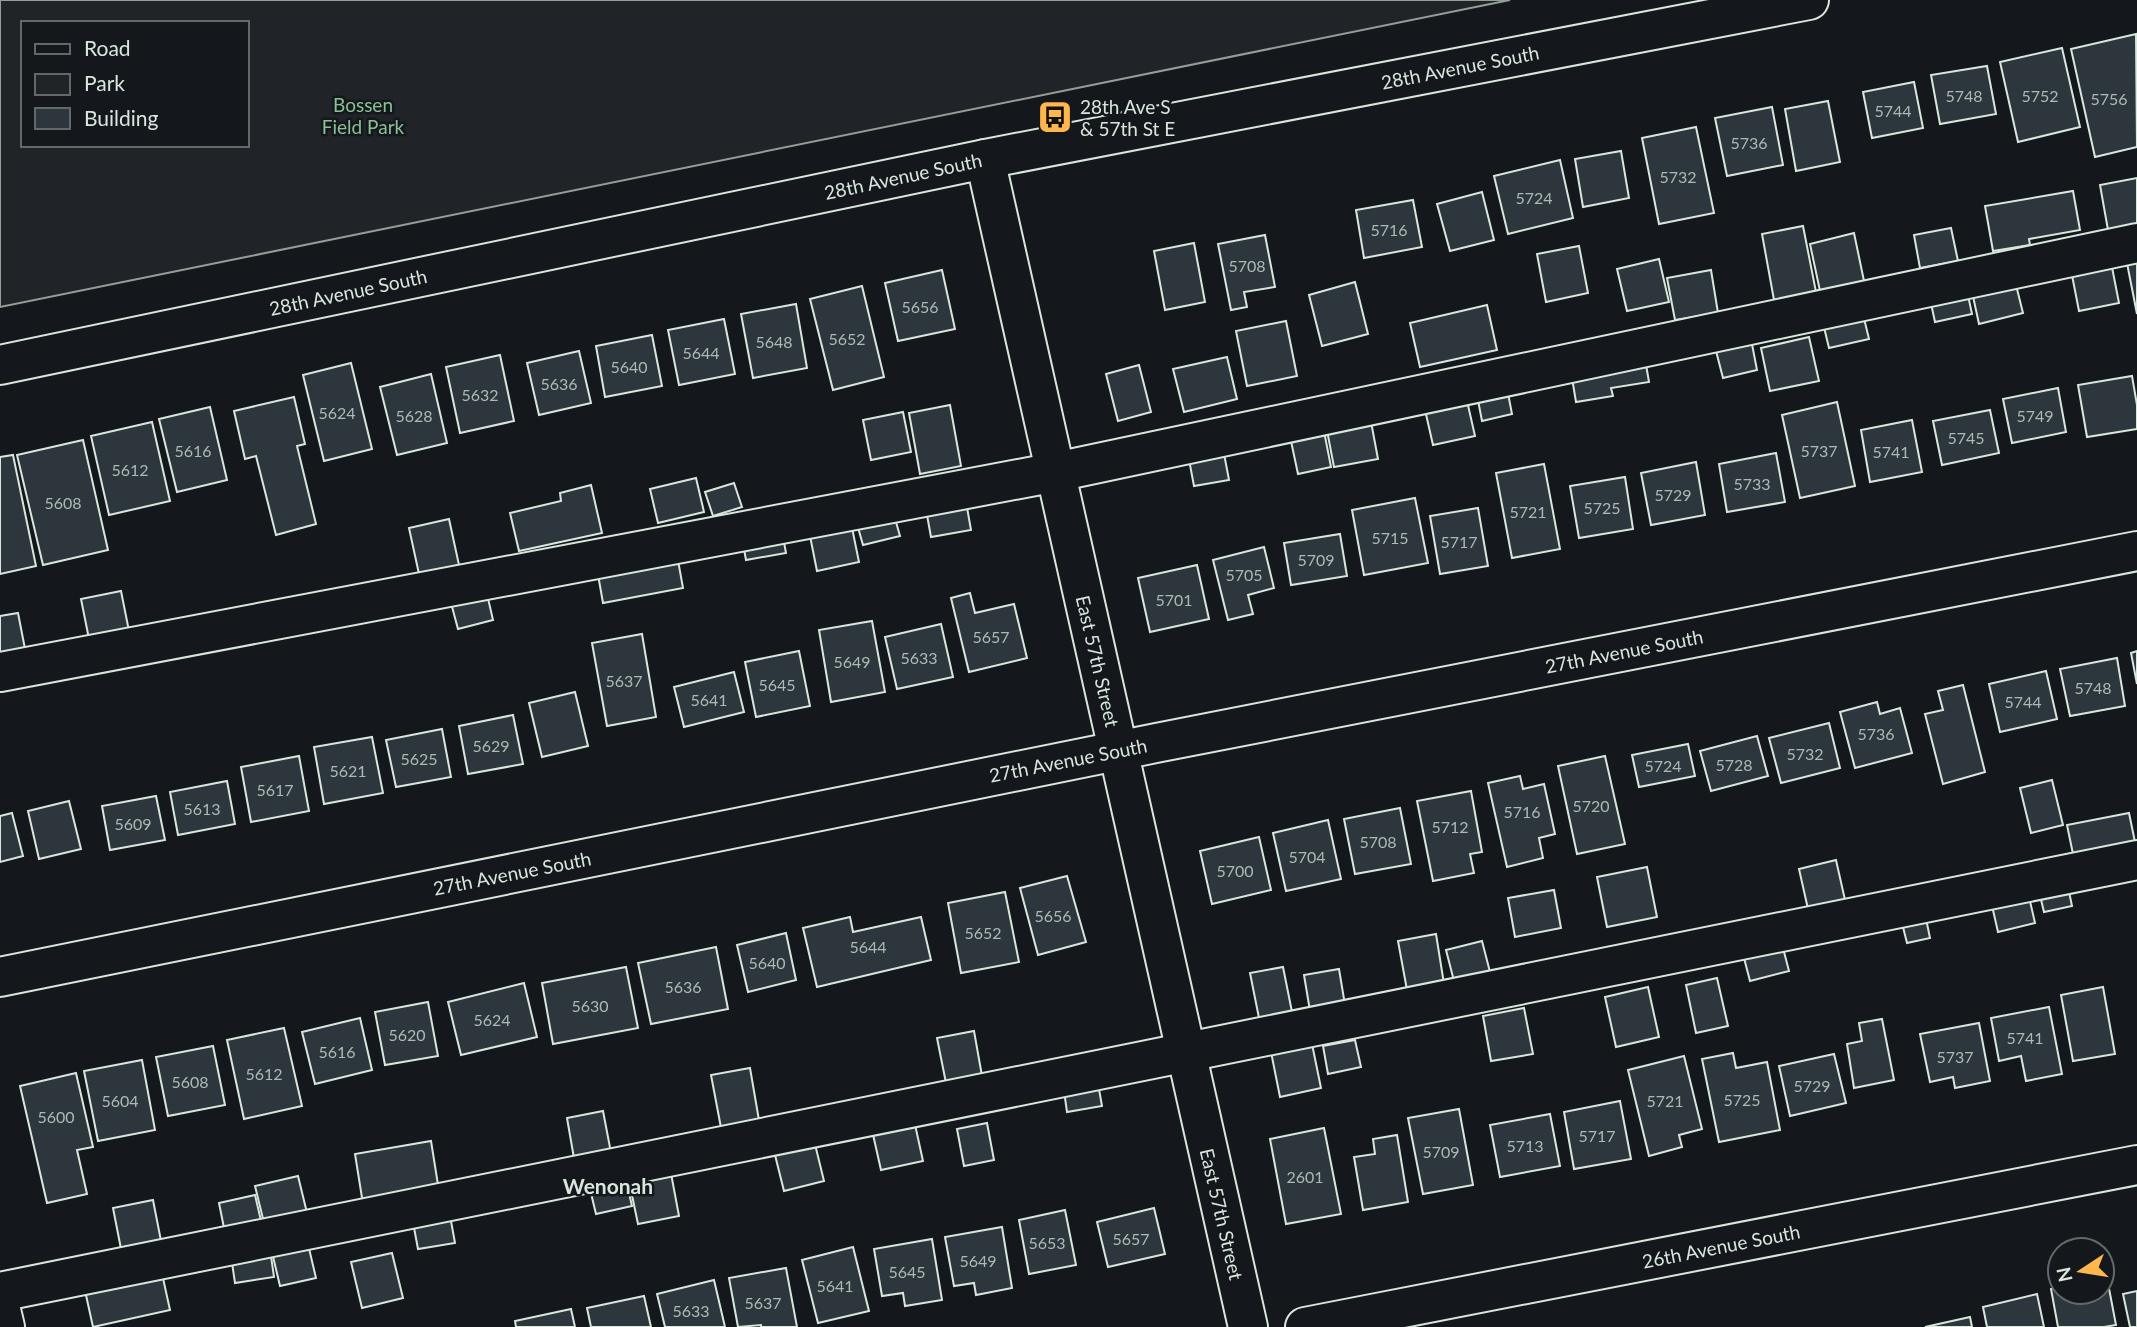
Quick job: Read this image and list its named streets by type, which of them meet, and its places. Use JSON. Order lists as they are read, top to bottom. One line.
{"streets":{"street":["28th Avenue South","27th Avenue South","East 57th Street","26th Avenue South"]},"crossings":[["28th Avenue South","East 57th Street"],["27th Avenue South","East 57th Street"]],"districts":["Wenonah"],"parks":["Bossen Field Park"],"places":{"bus stop":["28th Ave S & 57th St E"]},"house_numbers":["5748","5752","5756","5744","5736","5732","5724","5716","5708","5656","5652","5648","5644","5640","5636","5632","5624","5628","5749","5745","5616","5737","5741","5612","5733","5729","5608","5725","5721","5715","5717","5709","5705","5701","5657","5633","5649","5637","5645","5748","5641","5744","5736","5629","5732","5625","5728","5724","5621","5617","5720","5613","5716","5609","5712","5708","5704","5700","5656","5652","5644","5640","5636","5630","5624","5620","5741","5616","5737","5612","5608","5729","5725","5604","5721","5600","5717","5713","5709","2601","5657","5653","5649","5645","5641","5637","5633"],"legend":["Road","Park","Building"],"north":"left"}
